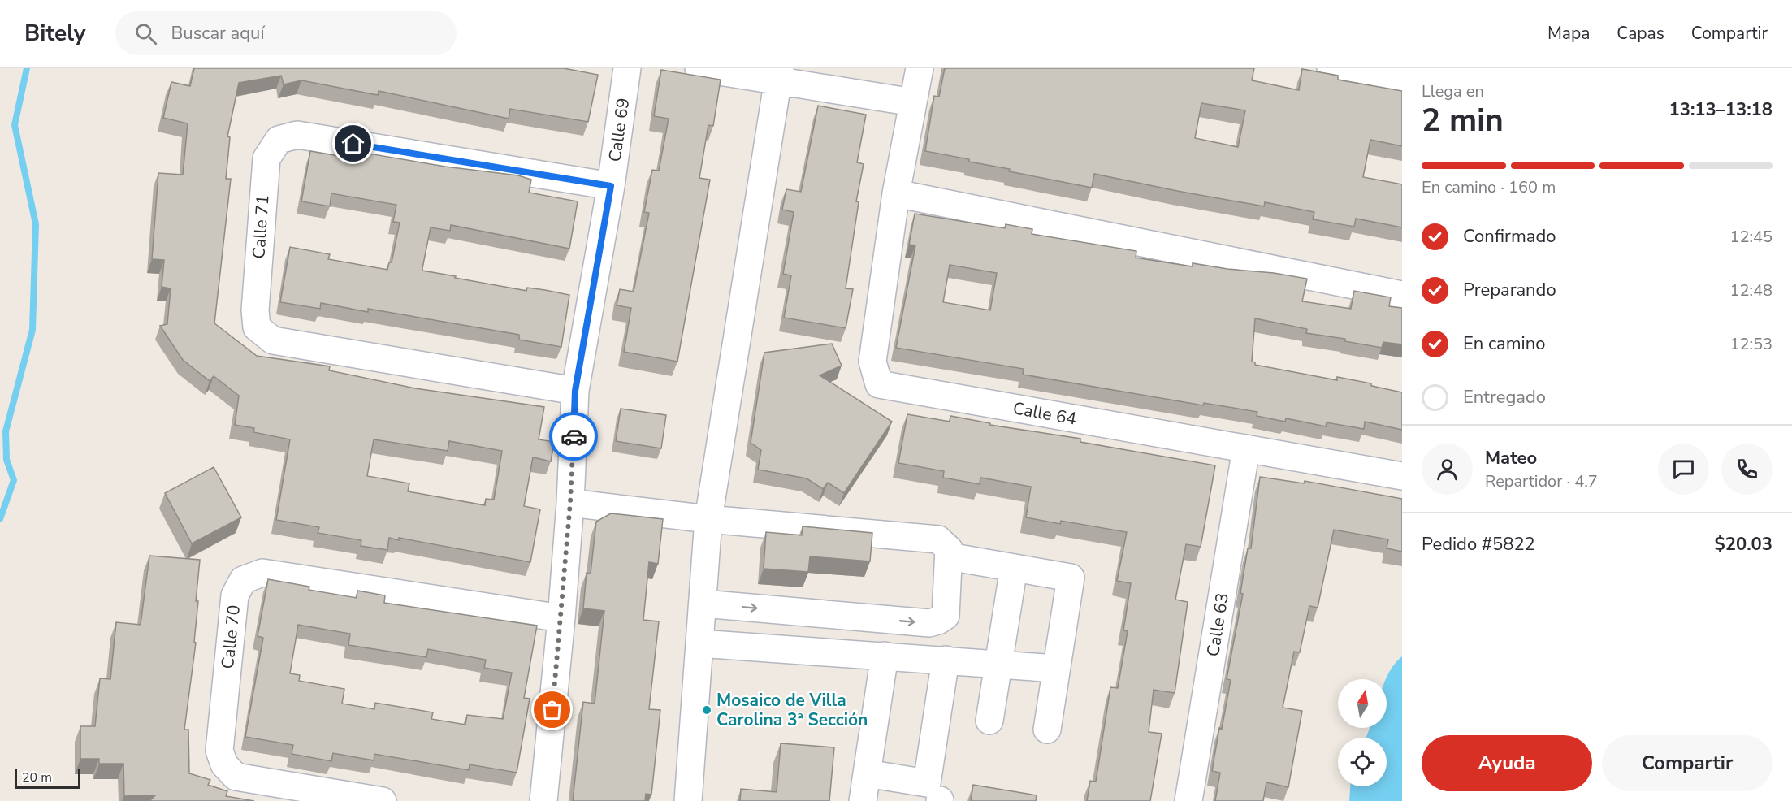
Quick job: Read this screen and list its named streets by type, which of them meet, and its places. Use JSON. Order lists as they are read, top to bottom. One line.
{"streets":{"street":["Calle 69","Calle 71","Calle 64","Calle 63","Calle 70"]},"crossings":[["Calle 69","Calle 71"],["Calle 69","Calle 70"],["Calle 64","Calle 63"]],"places":["Mosaico de Villa Carolina 3ª Sección"],"scale_bar":"20 m","north":"top","page":{"header":"Bitely","search":"Buscar aquí","nav":["Mapa","Capas","Compartir"],"heading":["2 min","Llega en","13:13–13:18"],"panel":["Mateo","Repartidor · 4.7","Pedido #5822","$20.03"],"bar":"En camino · 160 m","list":[["Confirmado","12:45"],["Preparando","12:48"],["En camino","12:53"],"Entregado"],"buttons":["Ayuda","Compartir"],"scale":"20 m"}}
